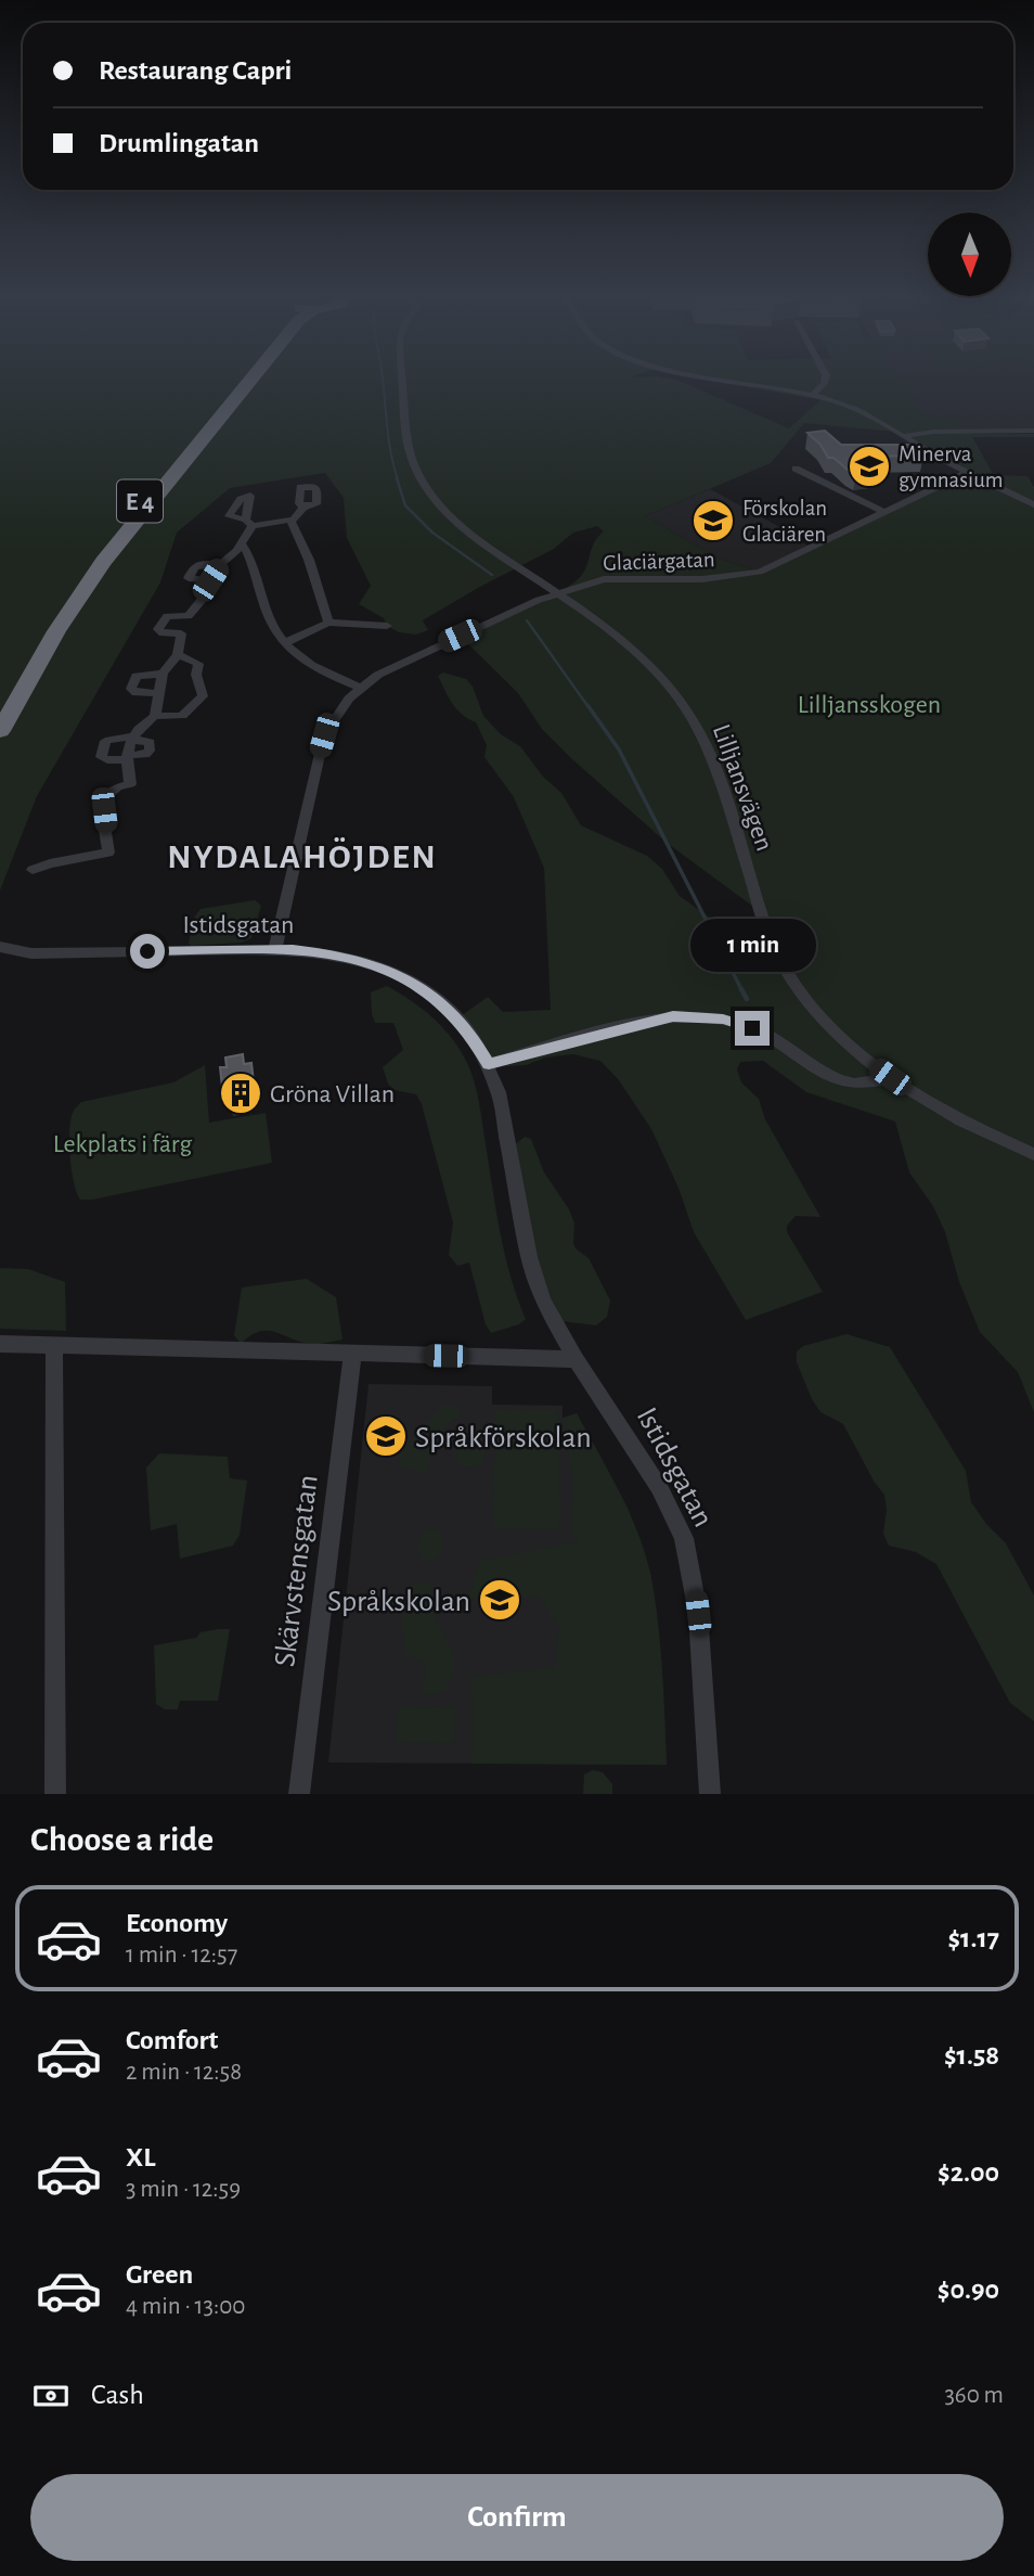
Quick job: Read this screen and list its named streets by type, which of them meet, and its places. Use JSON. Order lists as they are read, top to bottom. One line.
{"streets":{"highway":["E 4"],"street":["Glaciärgatan","Lilljansvägen","Istidsgatan","Skärvstensgatan"]},"crossings":[["Glaciärgatan","Lilljansvägen"],["Glaciärgatan","Istidsgatan"]],"districts":["NYDALAHÖJDEN"],"parks":["Lilljansskogen","Lekplats i färg"],"places":{"school or university":["Minerva gymnasium","Förskolan Glaciären","Språkförskolan","Språkskolan"],"building":["Gröna Villan"]},"north":"bottom","page":{"banner":["Restaurang Capri","Drumlingatan"],"bubble":"1 min","heading":"Choose a ride","list":[{"name":"Economy","note":"1 min · 12:57","value":"$1.17"},{"name":"Comfort","note":"2 min · 12:58","value":"$1.58"},{"name":"XL","note":"3 min · 12:59","value":"$2.00"},{"name":"Green","note":"4 min · 13:00","value":"$0.90"}],"pay":["Cash","360 m"],"buttons":"Confirm"}}
